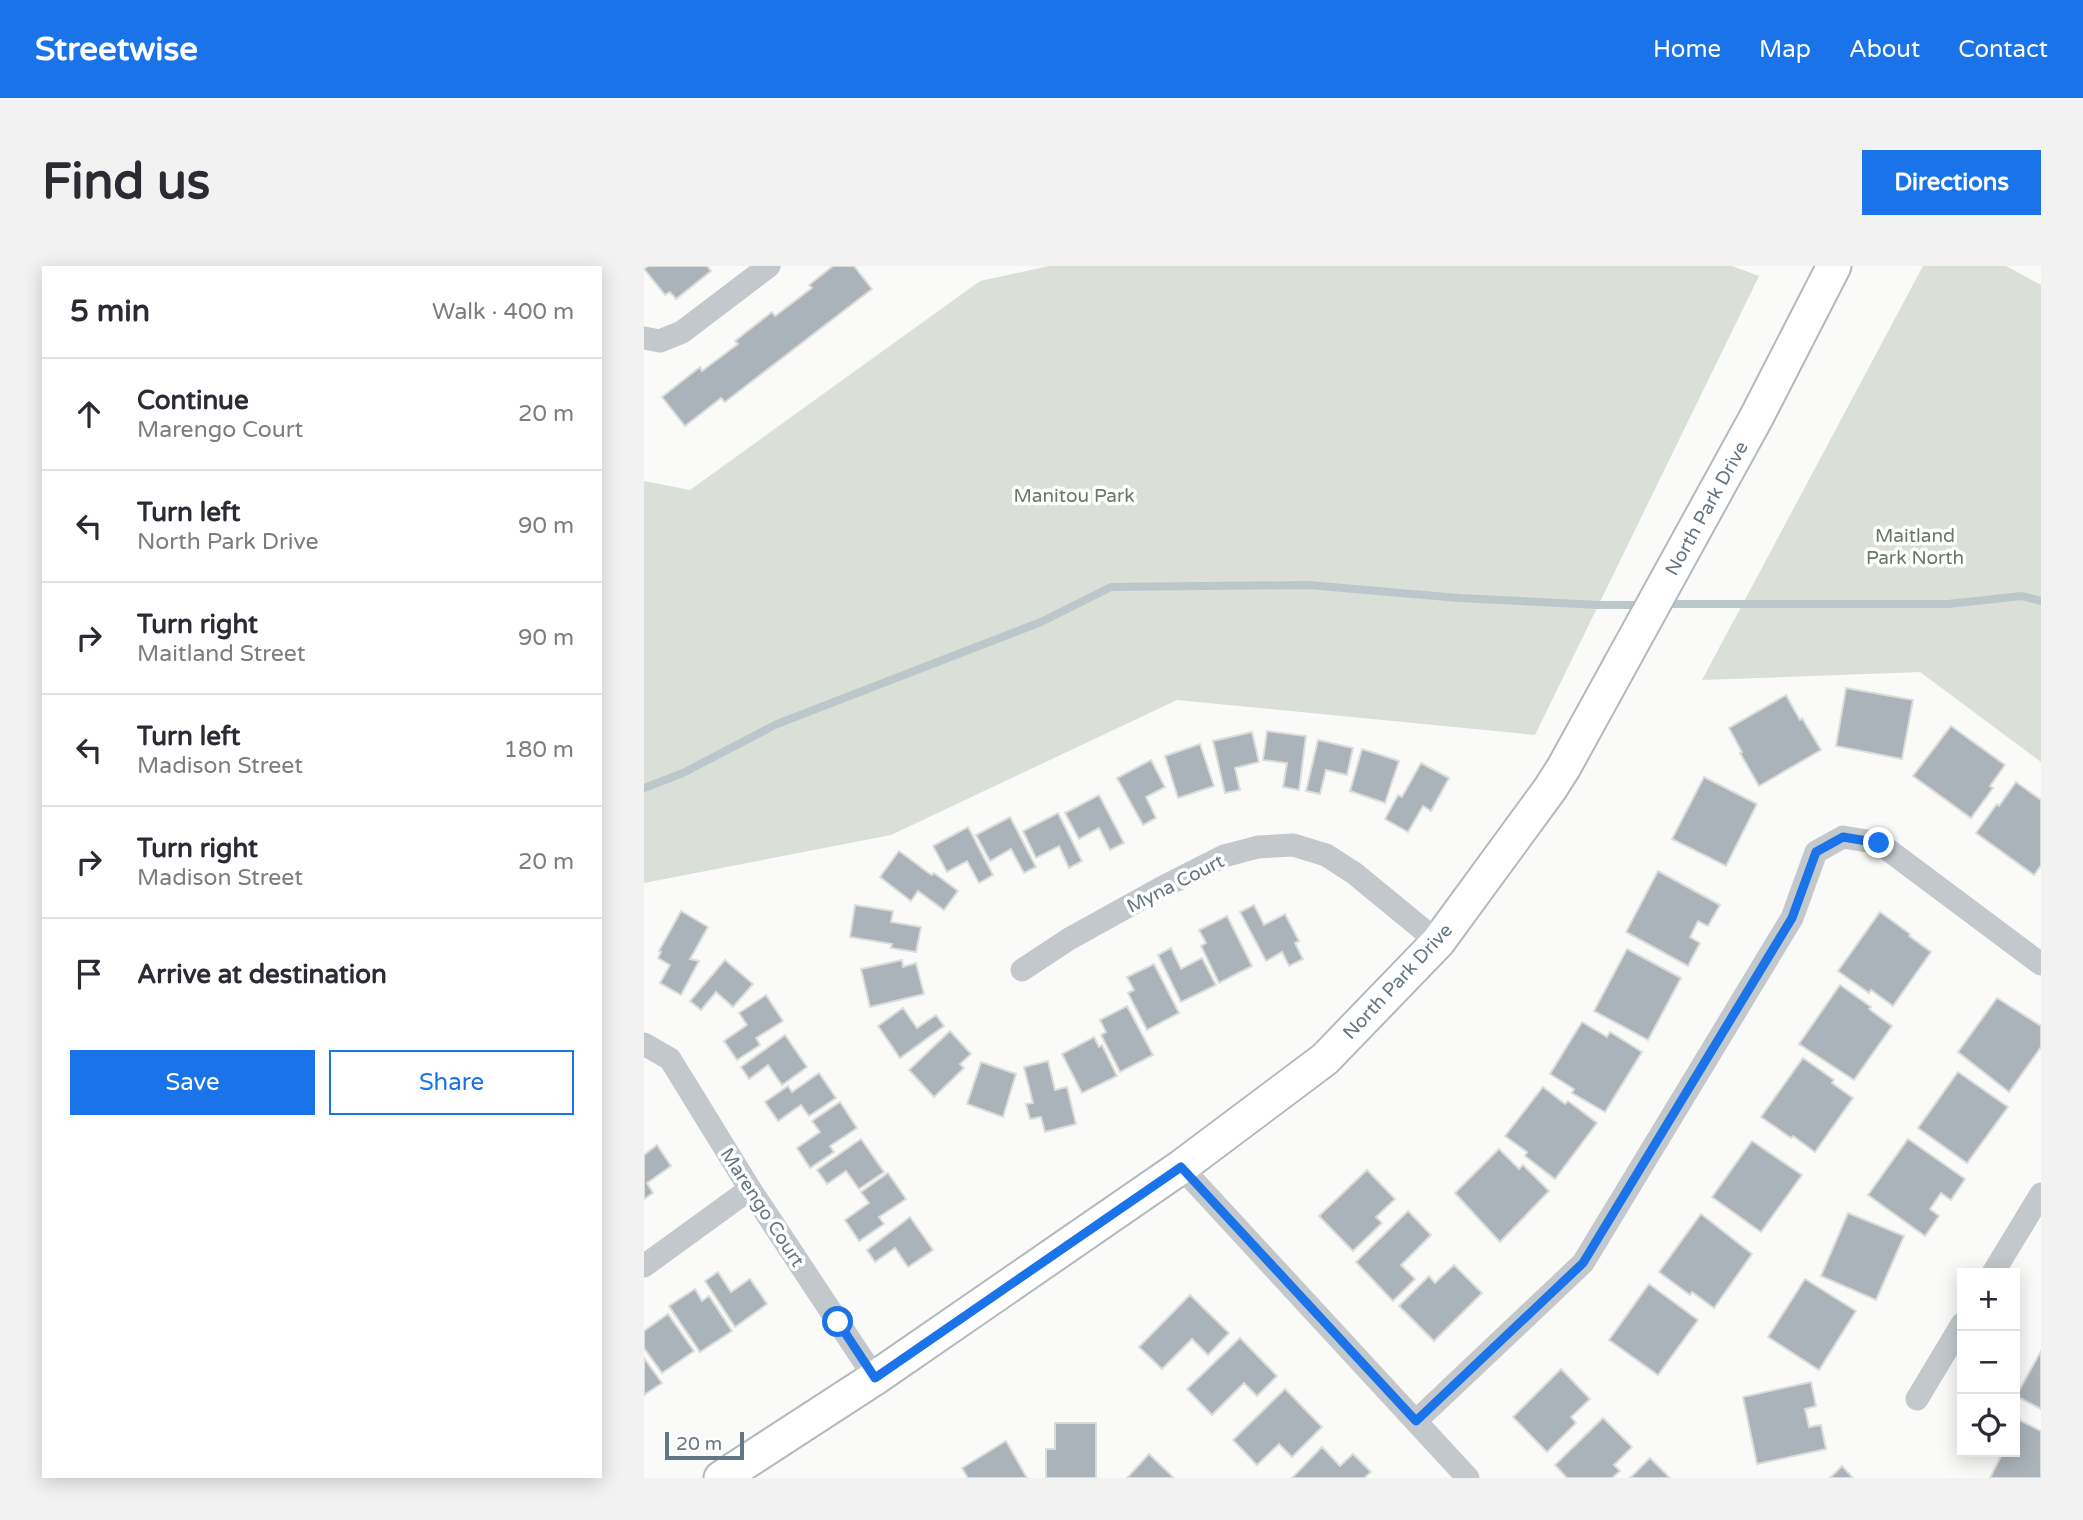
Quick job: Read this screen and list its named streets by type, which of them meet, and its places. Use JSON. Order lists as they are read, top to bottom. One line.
{"streets":{"main road":["North Park Drive"],"street":["Myna Court","Marengo Court"]},"crossings":[["North Park Drive","Myna Court"],["North Park Drive","Marengo Court"]],"parks":["Manitou Park","Maitland Park North"],"scale_bar":"20 m","page":{"header":"Streetwise","nav":["Home","Map","About","Contact"],"buttons":["Directions",["Save","Share"]],"title":"Find us","heading":["5 min","Walk · 400 m"],"list":[["Continue","Marengo Court","20 m"],["Turn left","North Park Drive","90 m"],["Turn right","Maitland Street","90 m"],["Turn left","Madison Street","180 m"],["Turn right","Madison Street","20 m"],"Arrive at destination"],"map_buttons":["+","−"],"scale":"20 m"}}
